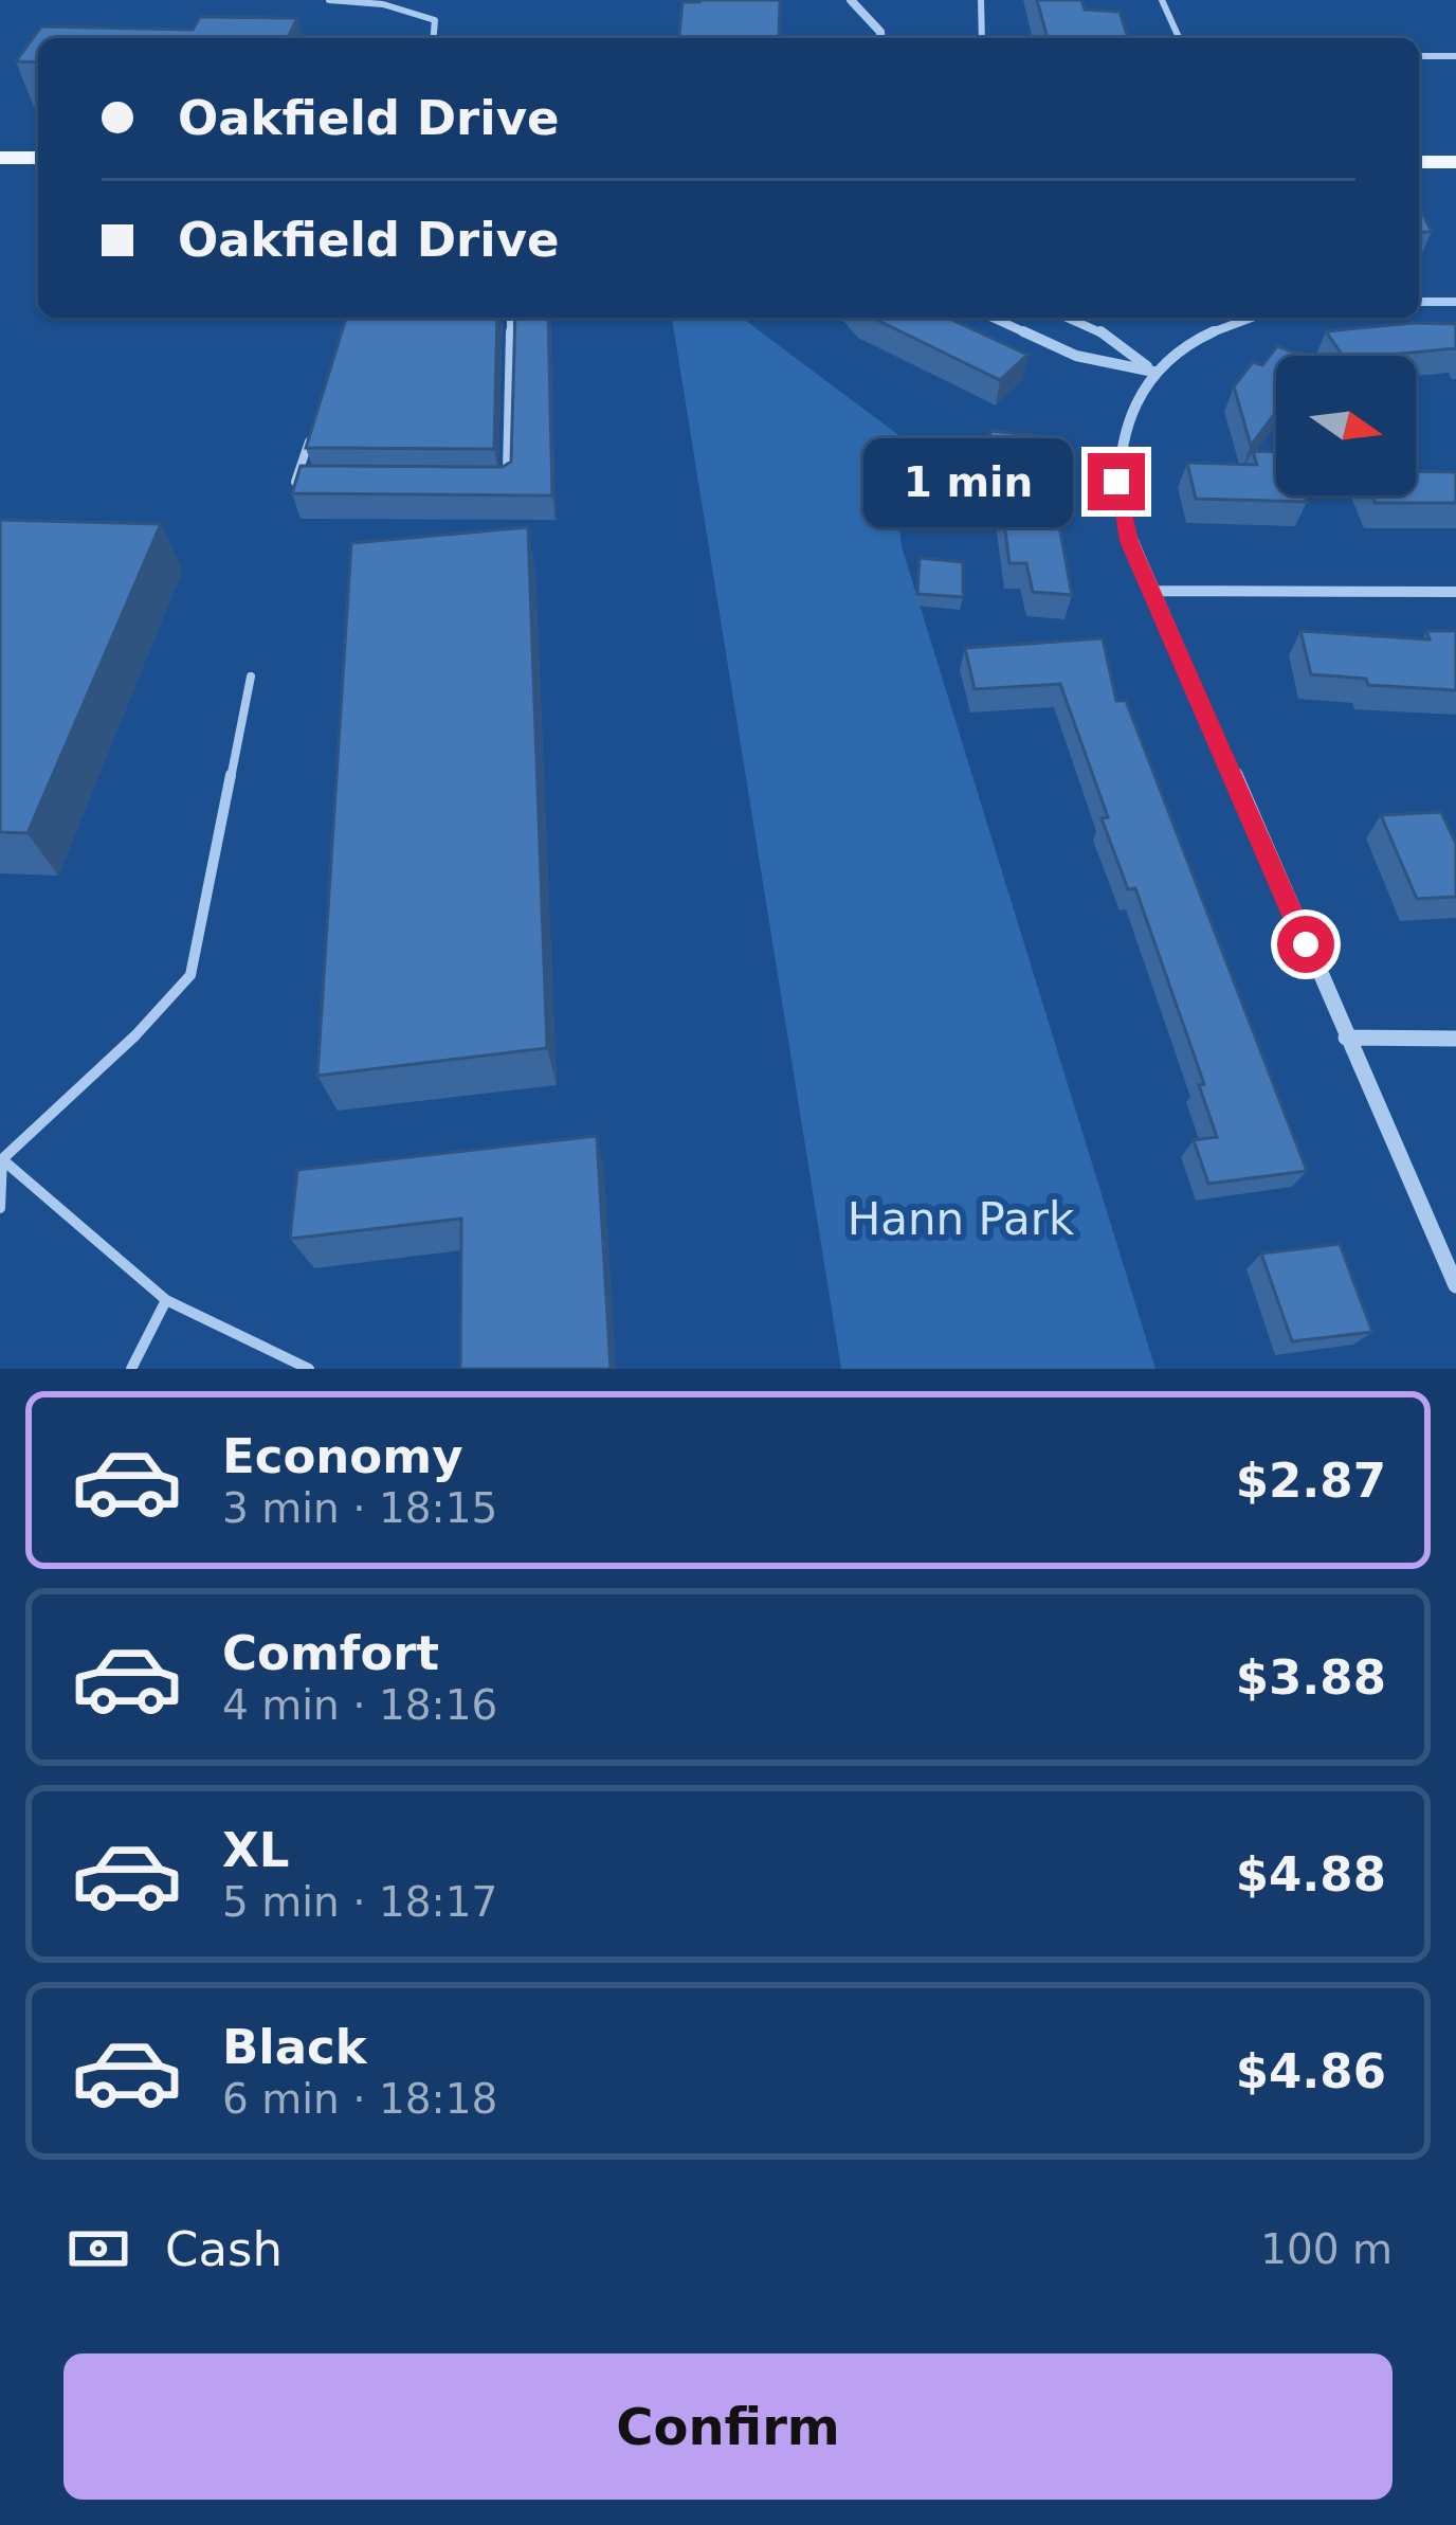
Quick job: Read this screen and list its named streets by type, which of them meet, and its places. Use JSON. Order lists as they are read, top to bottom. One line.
{"parks":["Hann Park"],"north":"right","page":{"banner":["Oakfield Drive","Oakfield Drive"],"bubble":"1 min","list":[{"name":"Economy","note":"3 min · 18:15","value":"$2.87"},{"name":"Comfort","note":"4 min · 18:16","value":"$3.88"},{"name":"XL","note":"5 min · 18:17","value":"$4.88"},{"name":"Black","note":"6 min · 18:18","value":"$4.86"}],"pay":["Cash","100 m"],"buttons":"Confirm"}}
